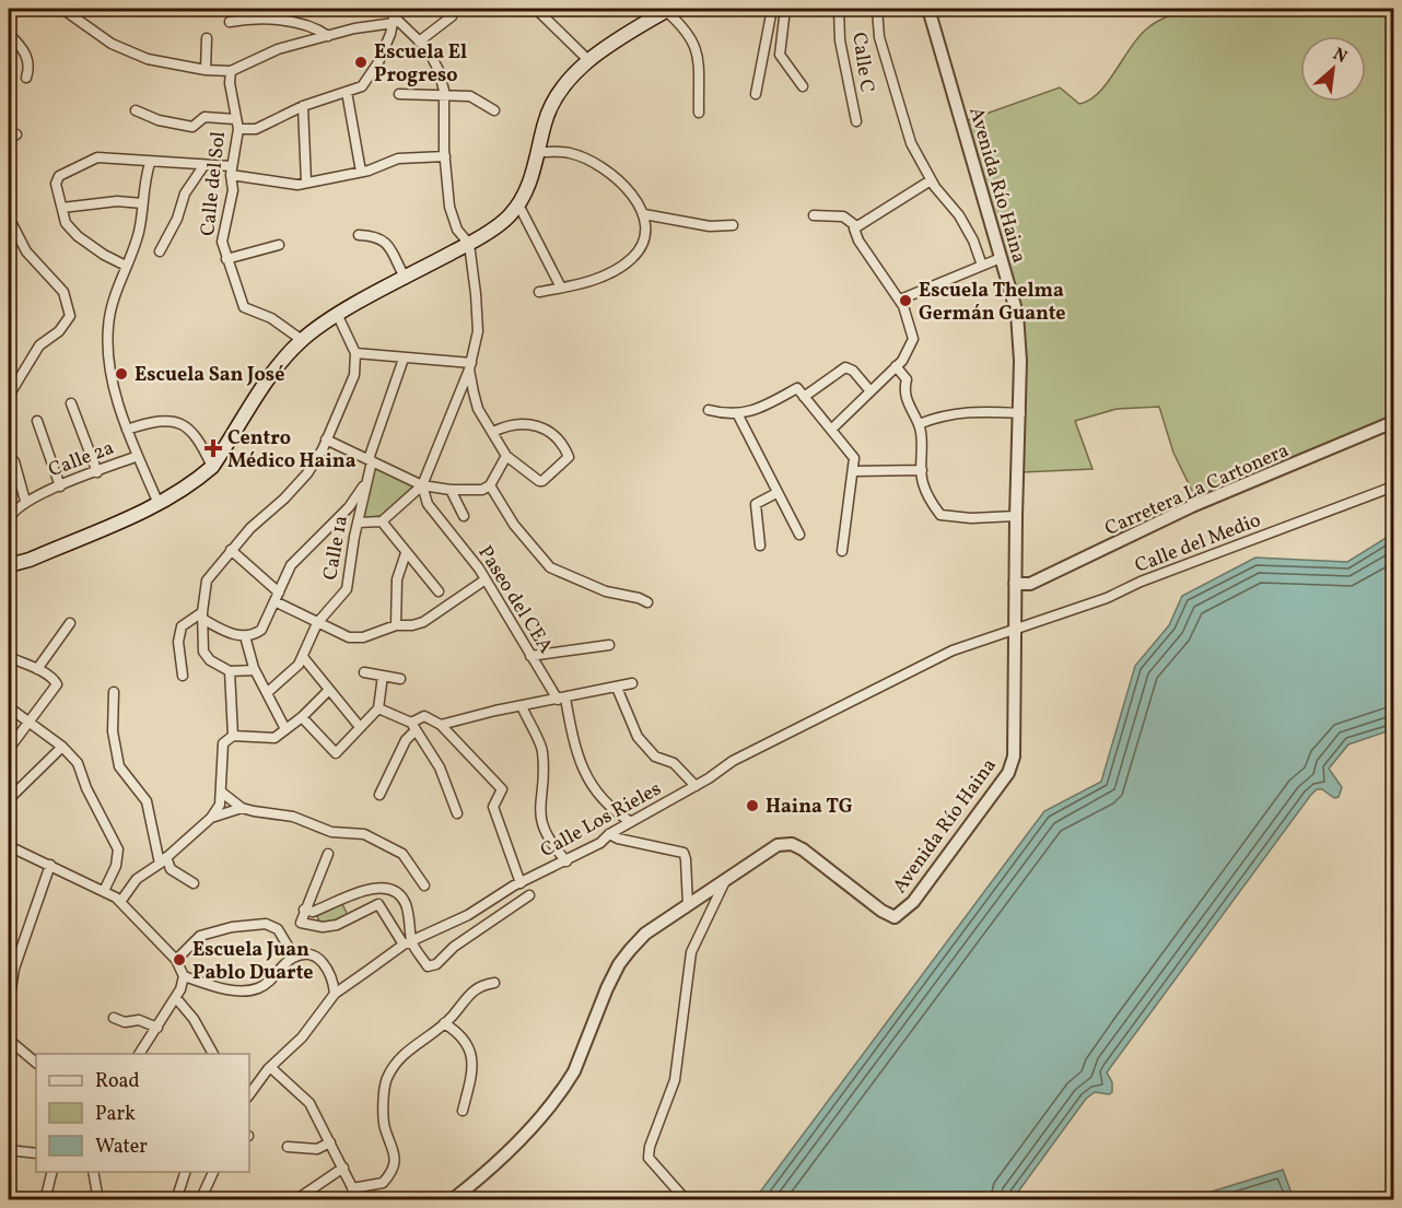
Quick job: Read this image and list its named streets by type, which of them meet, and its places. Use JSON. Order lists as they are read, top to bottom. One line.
{"streets":{"street":["Calle C","Calle del Sol","Avenida Río Haina","Calle 2a","Carretera La Cartonera","Calle del Medio","Calle 1a","Paseo del CEA","Calle Los Rieles"]},"crossings":[["Avenida Río Haina","Carretera La Cartonera"],["Avenida Río Haina","Calle del Medio"],["Avenida Río Haina","Calle Los Rieles"],["Calle del Medio","Calle Los Rieles"],["Paseo del CEA","Calle Los Rieles"]],"places":{"other":["Escuela El Progreso","Escuela Thelma Germán Guante","Escuela San José","Haina TG","Escuela Juan Pablo Duarte"],"health":["Centro Médico Haina"]},"legend":["Road","Park","Water"],"north":"top right"}
